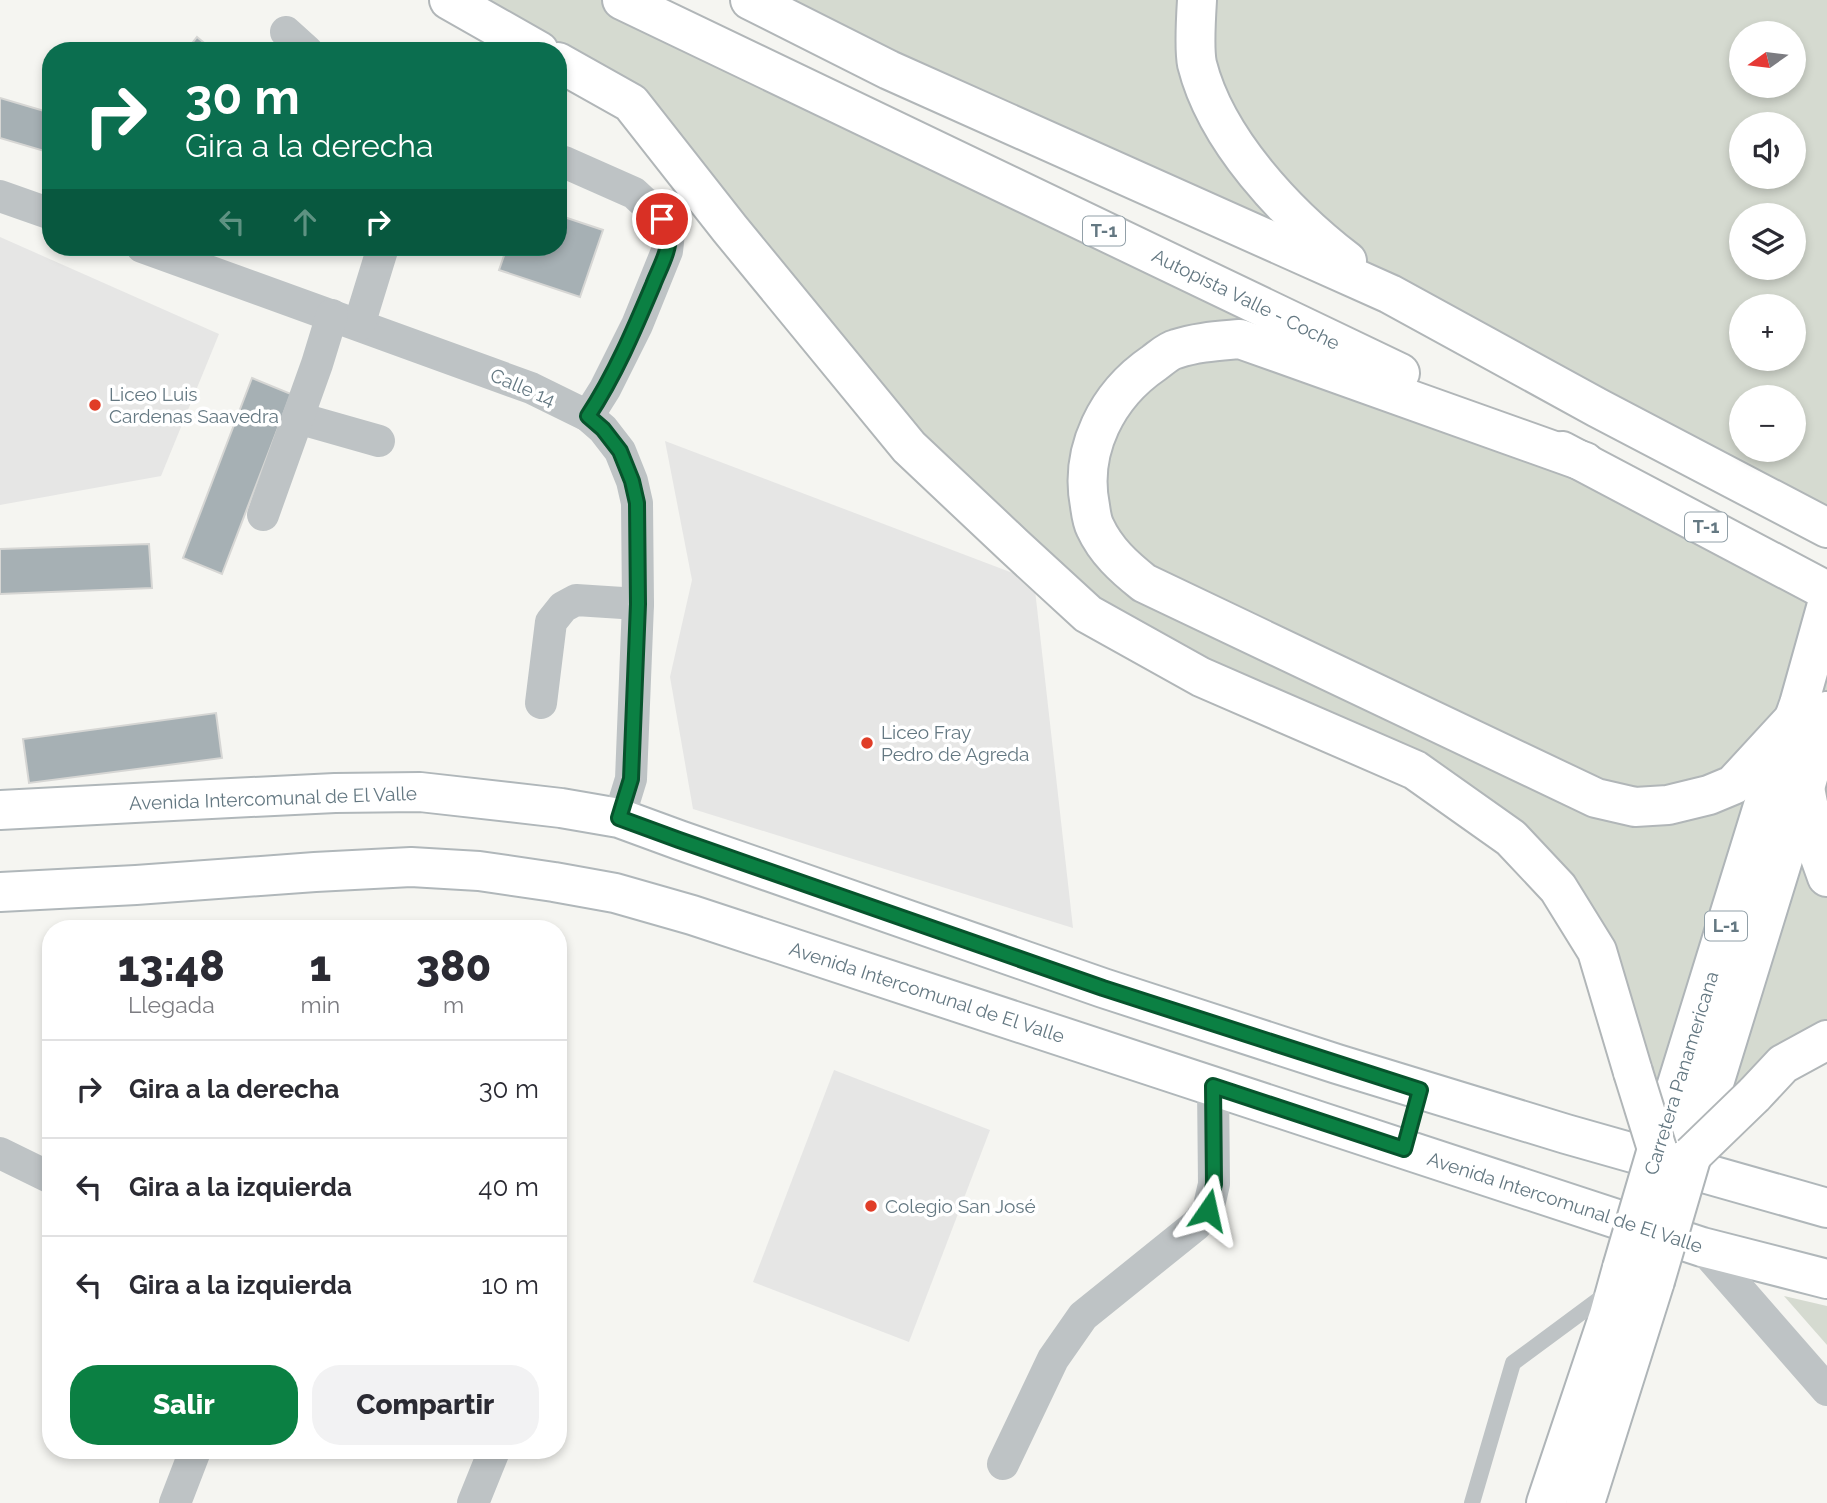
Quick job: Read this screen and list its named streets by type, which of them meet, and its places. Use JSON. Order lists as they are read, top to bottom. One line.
{"streets":{"main road":["T-1","Autopista Valle - Coche","Avenida Intercomunal de El Valle","L-1","Carretera Panamericana"],"street":["Calle 14"]},"crossings":[["Calle 14","Avenida Intercomunal de El Valle"]],"places":["Liceo Luis Cardenas Saavedra","Liceo Fray Pedro de Agreda","Colegio San José"],"north":"left","page":{"map_buttons":["+","−"],"turn":["30 m","Gira a la derecha"],"eta":["13:48","Llegada","1","min","380","m"],"list":[{"name":"Gira a la derecha","value":"30 m"},{"name":"Gira a la izquierda","value":"40 m"},{"name":"Gira a la izquierda","value":"10 m"}],"buttons":["Salir","Compartir"]}}
